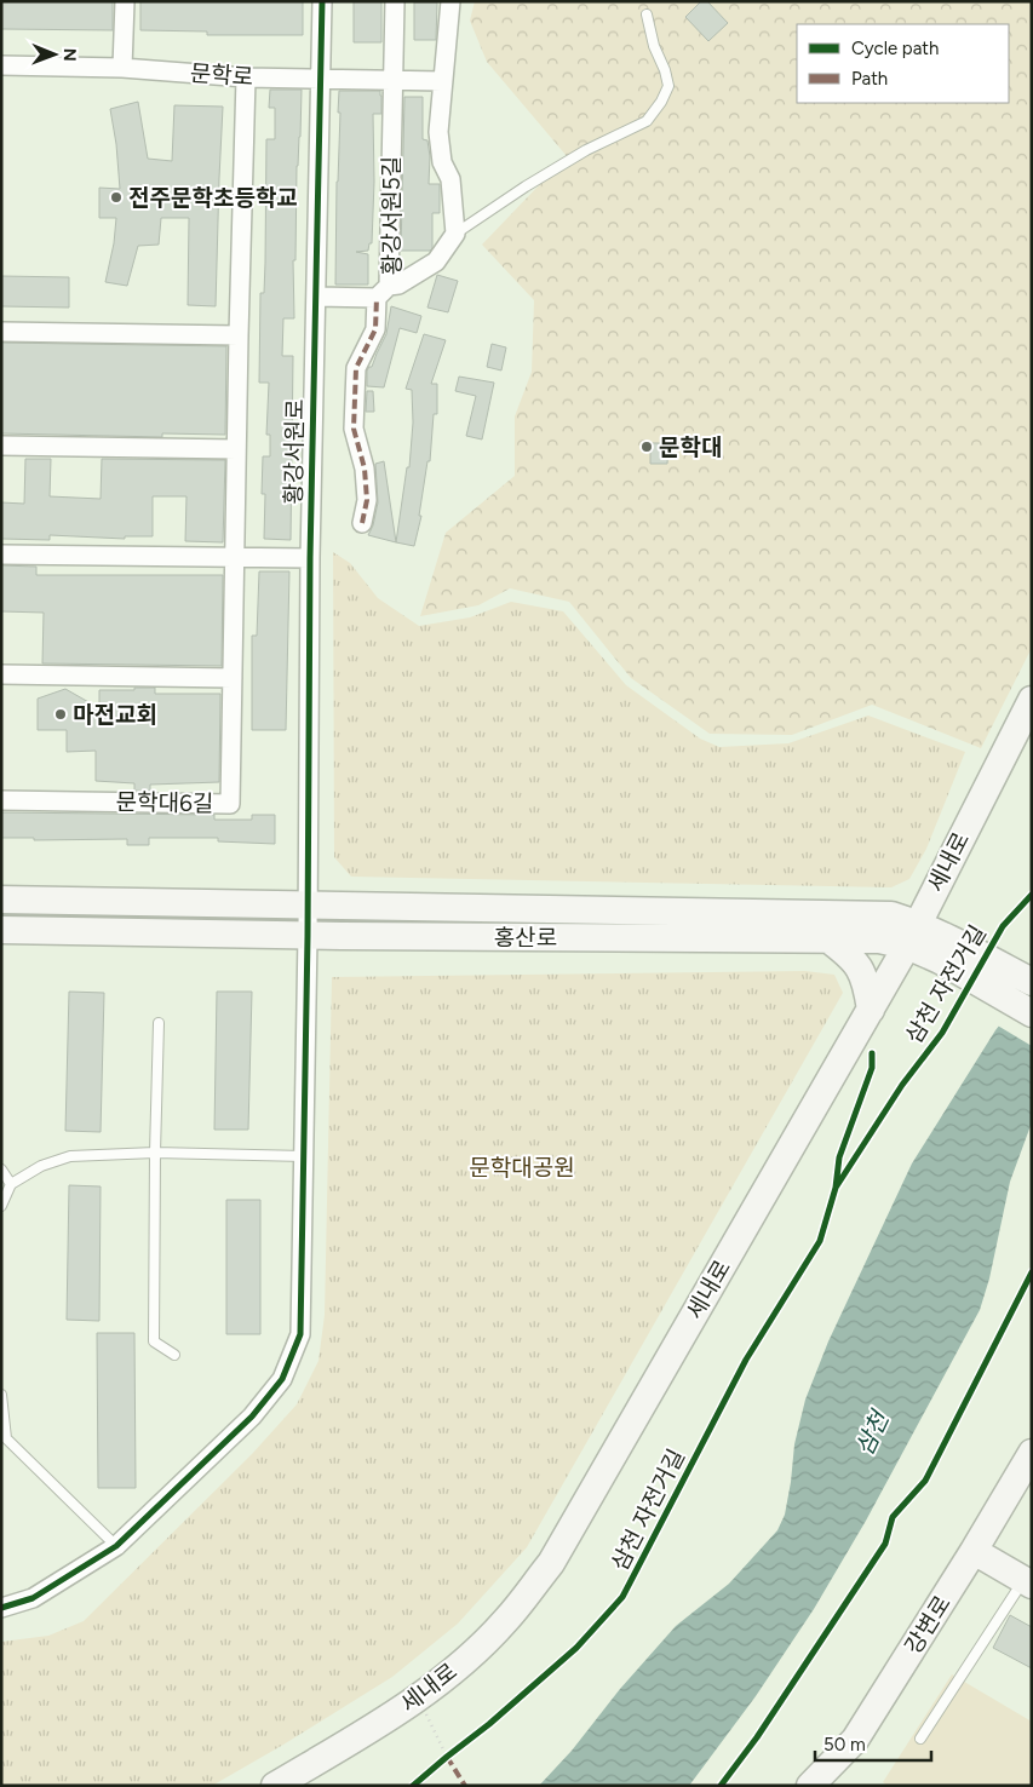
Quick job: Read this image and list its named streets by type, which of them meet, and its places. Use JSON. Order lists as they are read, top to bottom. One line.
{"streets":{"street":["문학로","황강서원5길","황강서원로","문학대6길","세내로","홍산로","강변로"],"cycle path":["삼천 자전거길"]},"crossings":[["문학로","황강서원5길"],["문학로","황강서원로"],["문학로","문학대6길"],["황강서원로","홍산로"],["세내로","홍산로"]],"water":["삼천"],"parks":["문학대공원"],"places":["전주문학초등학교","문학대","마전교회"],"legend":["Cycle path","Path"],"scale_bar":"50 m","north":"right"}
